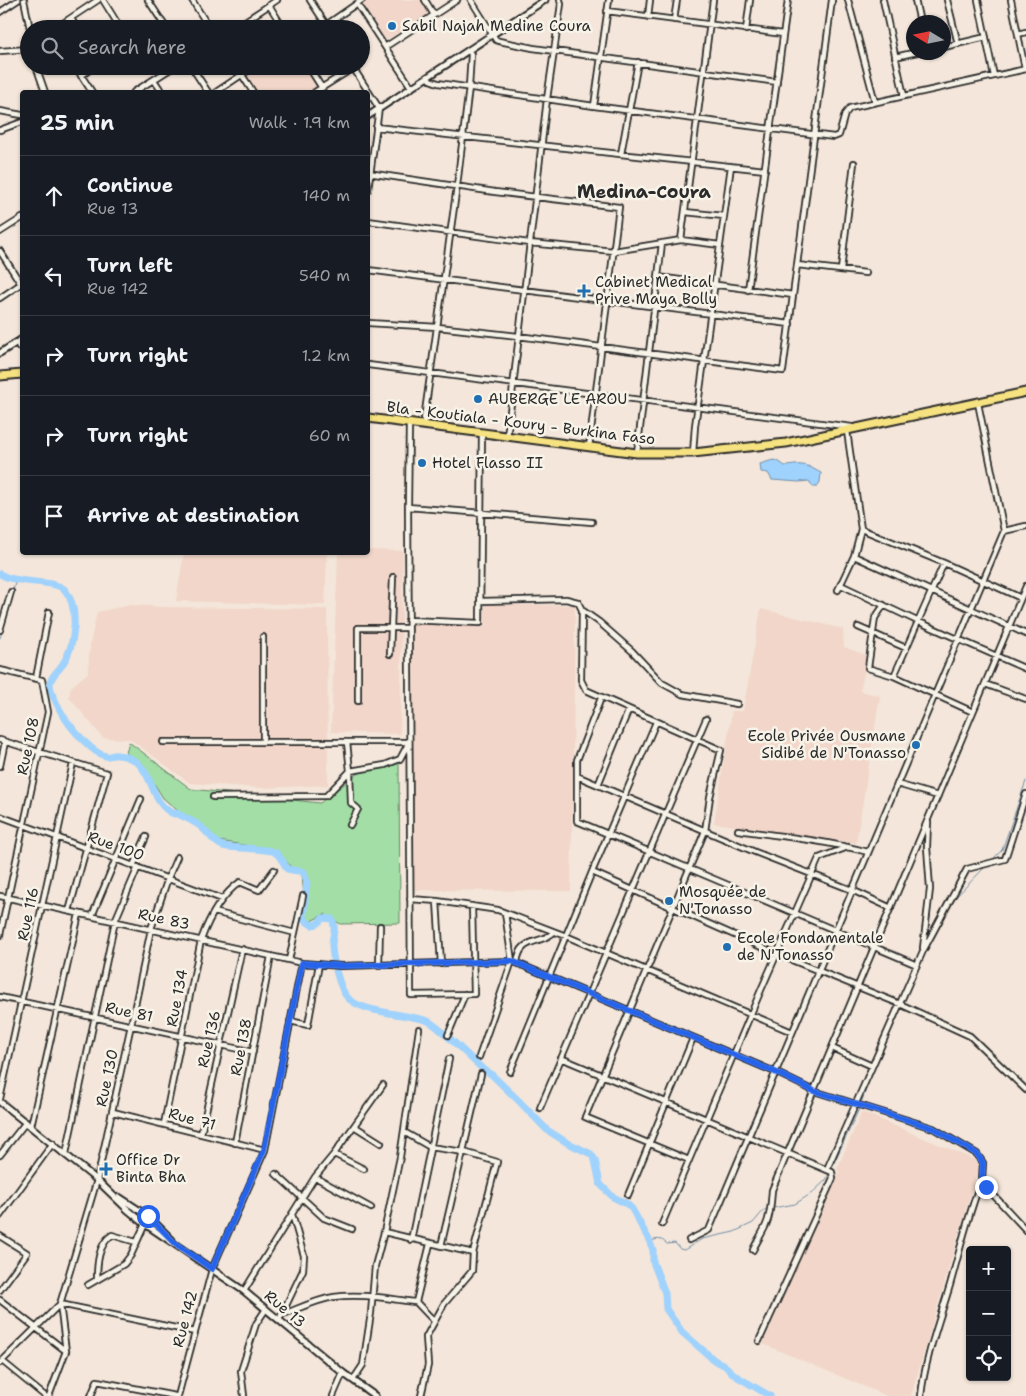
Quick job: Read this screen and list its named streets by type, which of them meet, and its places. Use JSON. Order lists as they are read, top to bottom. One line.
{"streets":{"main road":["Bla - Koutiala - Koury - Burkina Faso"],"street":["Rue 108","Rue 100","Rue 116","Rue 83","Rue 134","Rue 81","Rue 136","Rue 138","Rue 130","Rue 71","Rue 13","Rue 142"]},"crossings":[["Rue 108","Rue 100"],["Rue 108","Rue 83"],["Rue 100","Rue 116"],["Rue 100","Rue 134"],["Rue 100","Rue 130"],["Rue 116","Rue 83"],["Rue 116","Rue 81"],["Rue 116","Rue 13"],["Rue 83","Rue 134"],["Rue 83","Rue 136"],["Rue 83","Rue 138"],["Rue 83","Rue 130"],["Rue 83","Rue 142"],["Rue 134","Rue 81"],["Rue 134","Rue 71"],["Rue 81","Rue 136"],["Rue 81","Rue 138"],["Rue 81","Rue 130"],["Rue 136","Rue 71"],["Rue 138","Rue 71"],["Rue 130","Rue 71"],["Rue 130","Rue 13"],["Rue 71","Rue 142"],["Rue 13","Rue 142"]],"districts":["Medina-Coura"],"places":{"other":["Sabil Najah Medine Coura","AUBERGE LE AROU","Hotel Flasso II","Ecole Privée Ousmane Sidibé de N'Tonasso","Mosquée de N'Tonasso","Ecole Fondamentale de N'Tonasso"],"health":["Cabinet Medical Prive Maya Bolly","Office Dr Binta Bha"]},"north":"left","page":{"search":"Search here","heading":["25 min","Walk · 1.9 km"],"list":[["Continue","Rue 13","140 m"],["Turn left","Rue 142","540 m"],["Turn right","1.2 km"],["Turn right","60 m"],"Arrive at destination"],"map_buttons":["+","−"]}}
